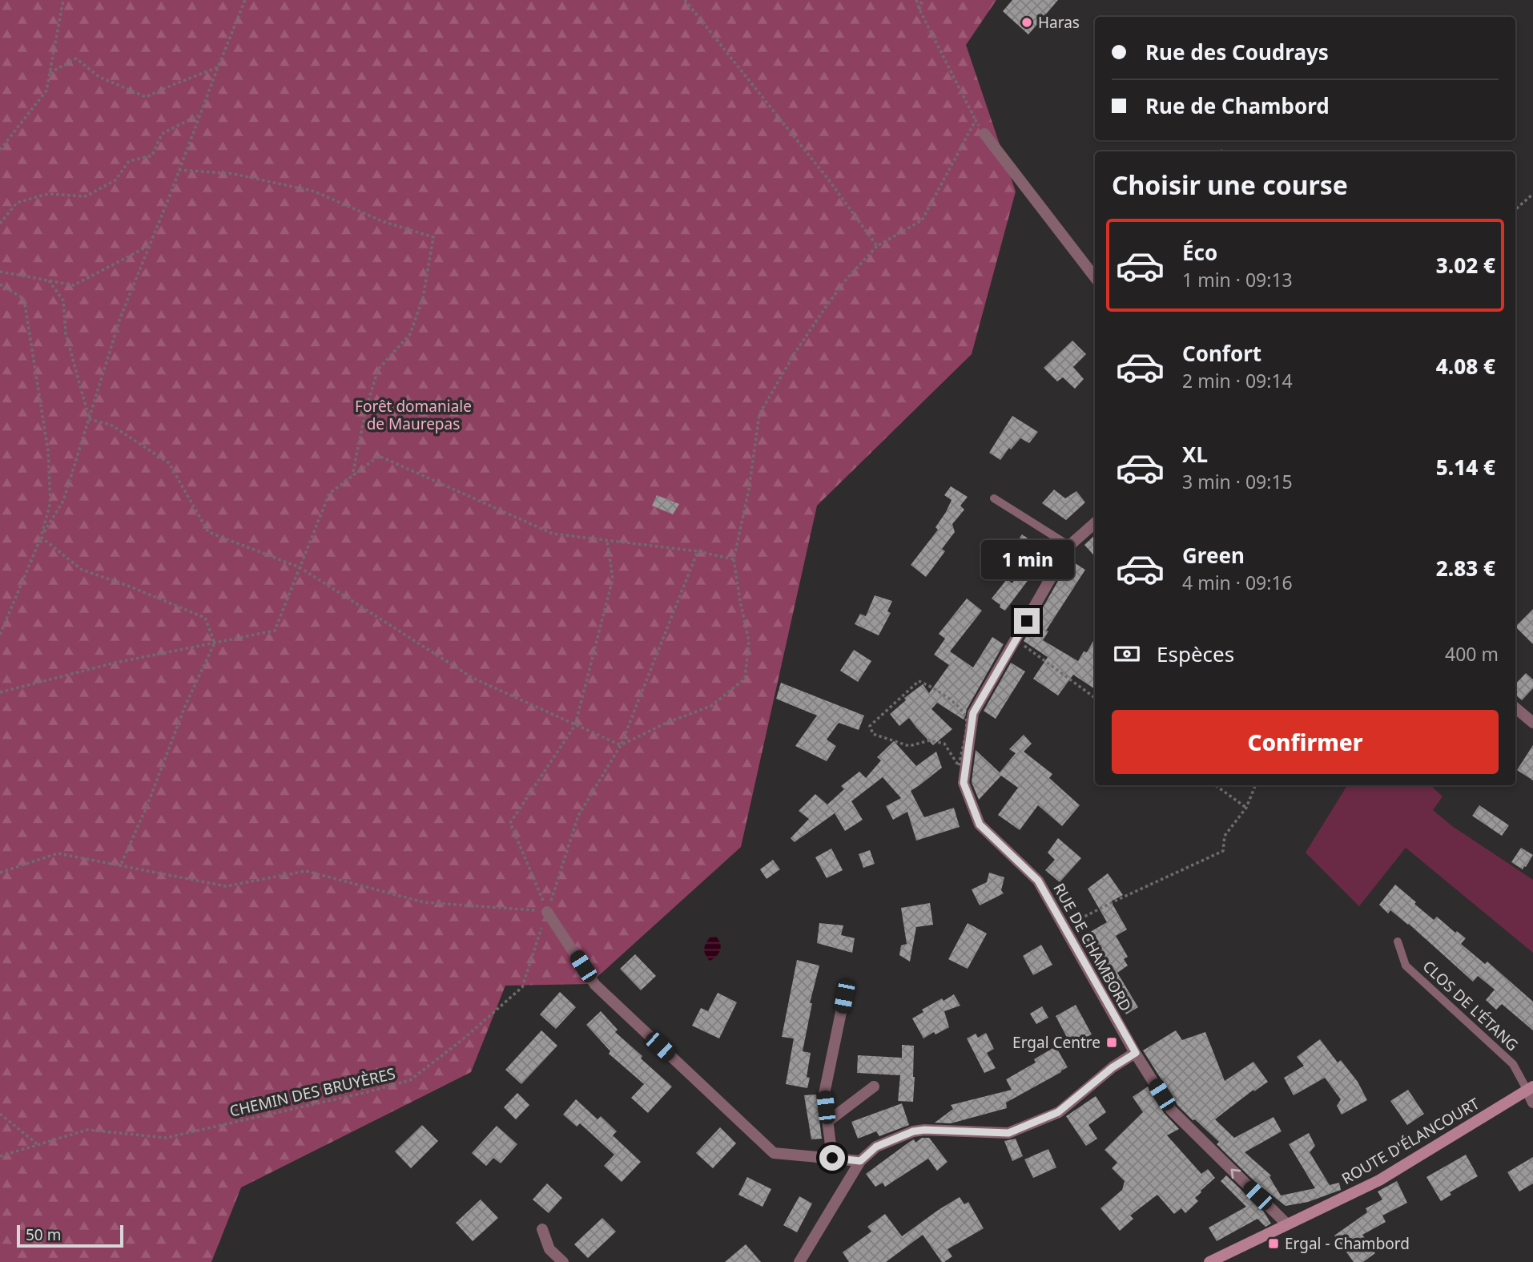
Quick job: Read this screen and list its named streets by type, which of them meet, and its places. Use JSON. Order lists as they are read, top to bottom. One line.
{"streets":{"street":["RUE DE CHAMBORD","ROUTE D'ÉLANCOURT"],"lane":["CLOS DE L'ÉTANG"],"path":["CHEMIN DES BRUYÈRES"]},"crossings":[["RUE DE CHAMBORD","ROUTE D'ÉLANCOURT"],["CLOS DE L'ÉTANG","ROUTE D'ÉLANCOURT"]],"parks":["Forêt domaniale de Maurepas"],"places":{"other":["Haras"],"transit":["Ergal Centre","Ergal - Chambord"]},"scale_bar":"50 m","page":{"banner":["Rue des Coudrays","Rue de Chambord"],"heading":"Choisir une course","list":[{"name":"Éco","note":"1 min · 09:13","value":"3.02 €"},{"name":"Confort","note":"2 min · 09:14","value":"4.08 €"},{"name":"XL","note":"3 min · 09:15","value":"5.14 €"},{"name":"Green","note":"4 min · 09:16","value":"2.83 €"}],"bubble":"1 min","pay":["Espèces","400 m"],"buttons":"Confirmer","scale":"50 m"}}
